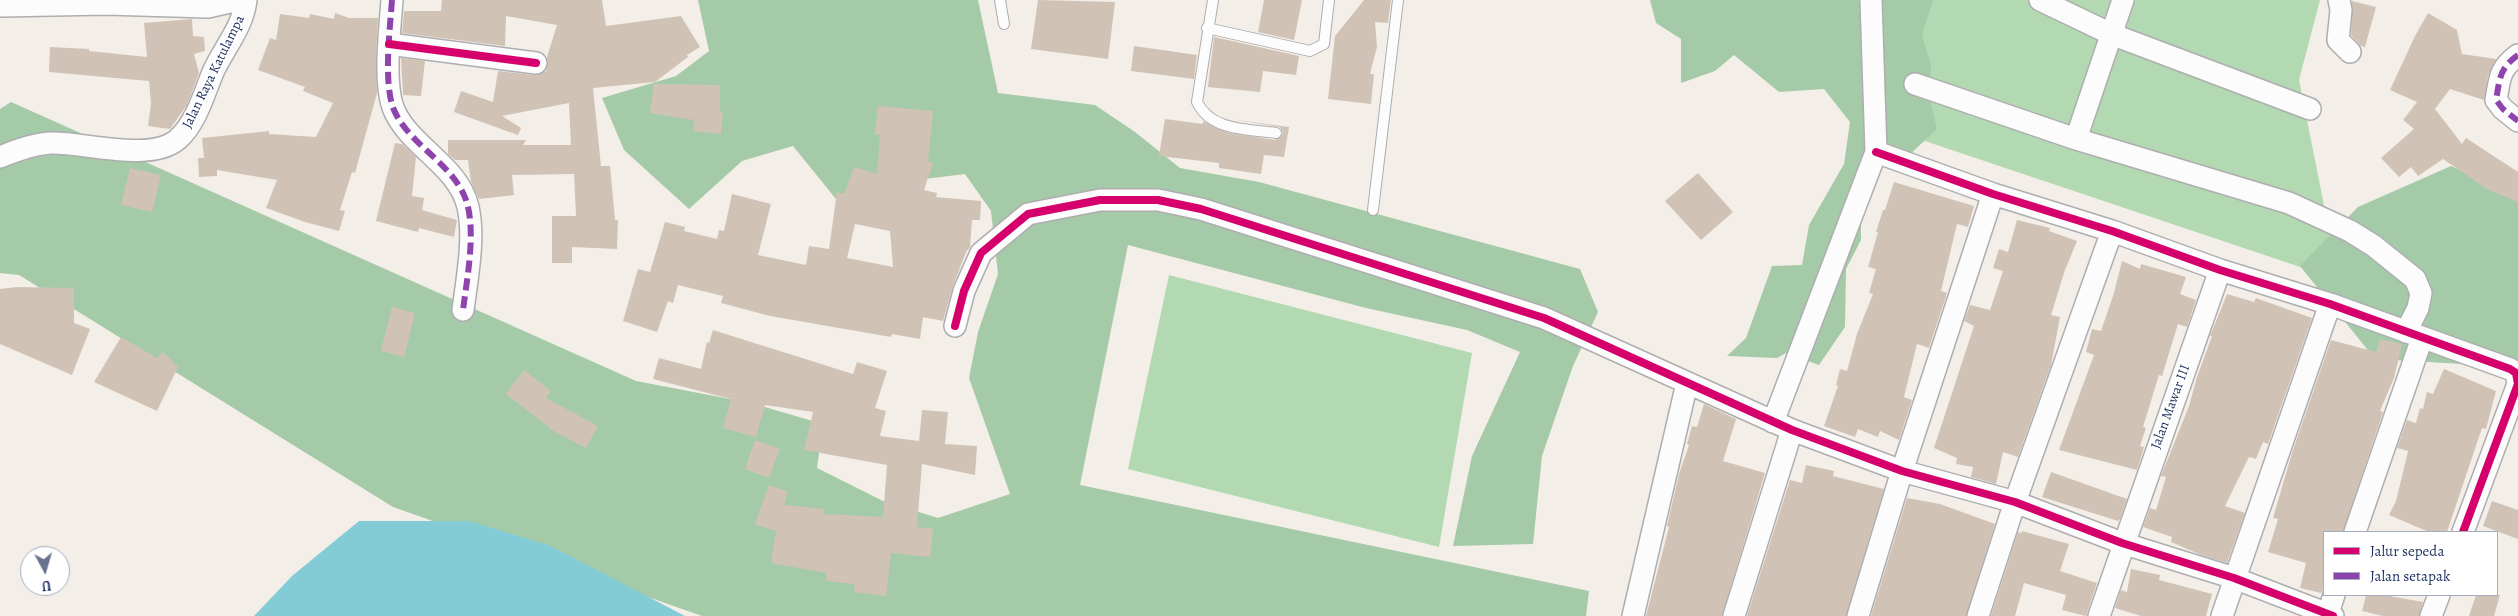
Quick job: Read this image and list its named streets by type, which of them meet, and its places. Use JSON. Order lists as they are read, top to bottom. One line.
{"streets":{"street":["Jalan Raya Katulampa","Jalan Mawar III"]},"legend":["Jalur sepeda","Jalan setapak"],"north":"bottom"}
